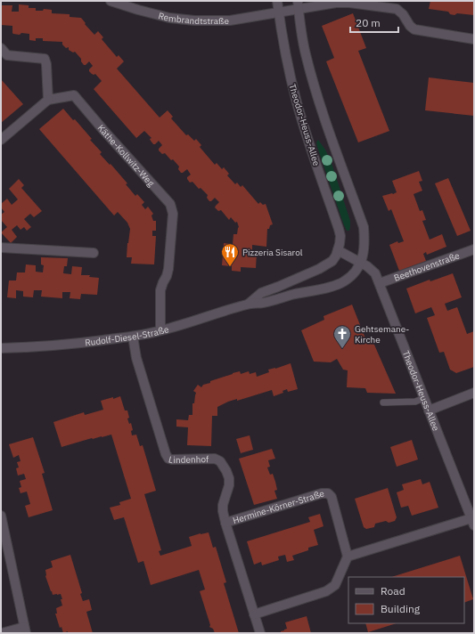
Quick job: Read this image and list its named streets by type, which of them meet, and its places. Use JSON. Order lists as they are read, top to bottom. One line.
{"streets":{"street":["Rembrandtstraße","Theodor-Heuss-Allee","Käthe-Kollwitz-Weg","Beethovenstraße","Rudolf-Diesel-Straße","Lindenhof","Hermine-Körner-Straße"]},"crossings":[["Rembrandtstraße","Theodor-Heuss-Allee"],["Theodor-Heuss-Allee","Beethovenstraße"],["Theodor-Heuss-Allee","Rudolf-Diesel-Straße"],["Käthe-Kollwitz-Weg","Rudolf-Diesel-Straße"],["Rudolf-Diesel-Straße","Lindenhof"],["Lindenhof","Hermine-Körner-Straße"]],"places":{"restaurant":["Pizzeria Sisarol"],"church":["Gehtsemane- Kirche"]},"legend":["Road","Building"],"scale_bar":"20 m"}
